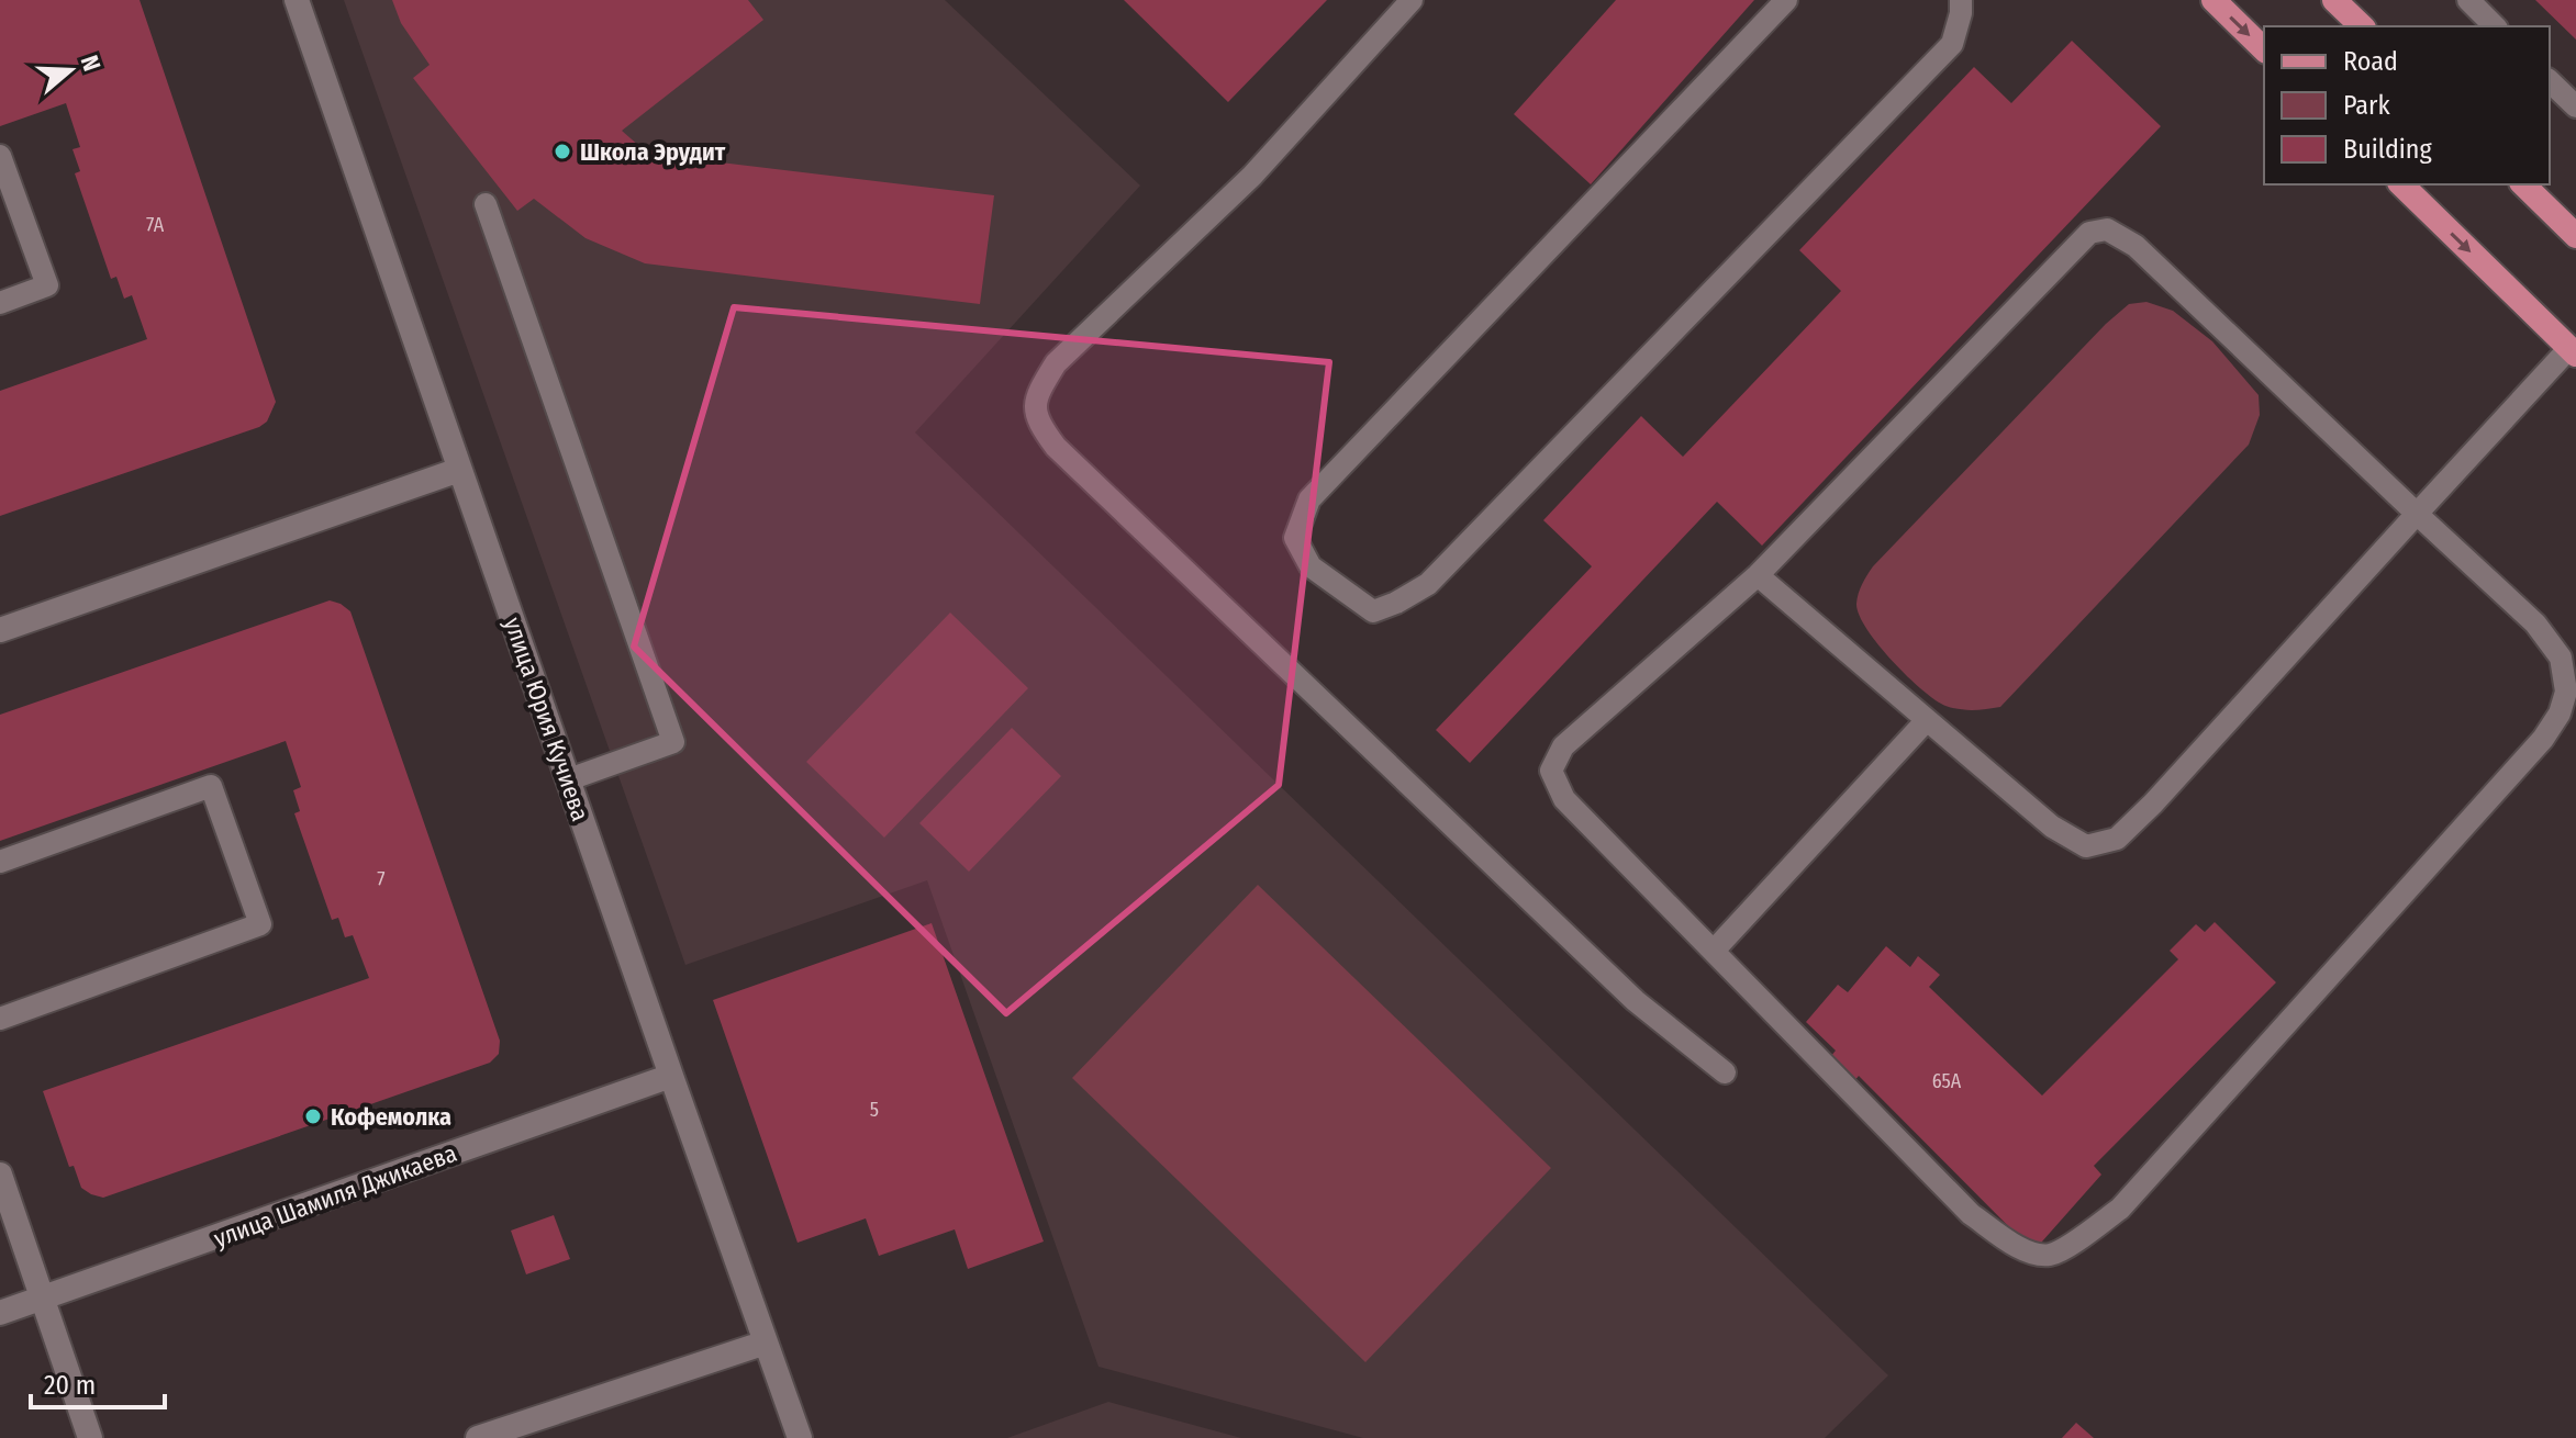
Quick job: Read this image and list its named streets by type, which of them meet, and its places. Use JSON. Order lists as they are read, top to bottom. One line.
{"streets":{"street":["улица Юрия Кучиева","улица Шамиля Джикаева"]},"crossings":[["улица Юрия Кучиева","улица Шамиля Джикаева"]],"places":["Школа Эрудит","Кофемолка"],"house_numbers":["7А","7","65А","5"],"legend":["Road","Park","Building"],"scale_bar":"20 m","north":"right"}
